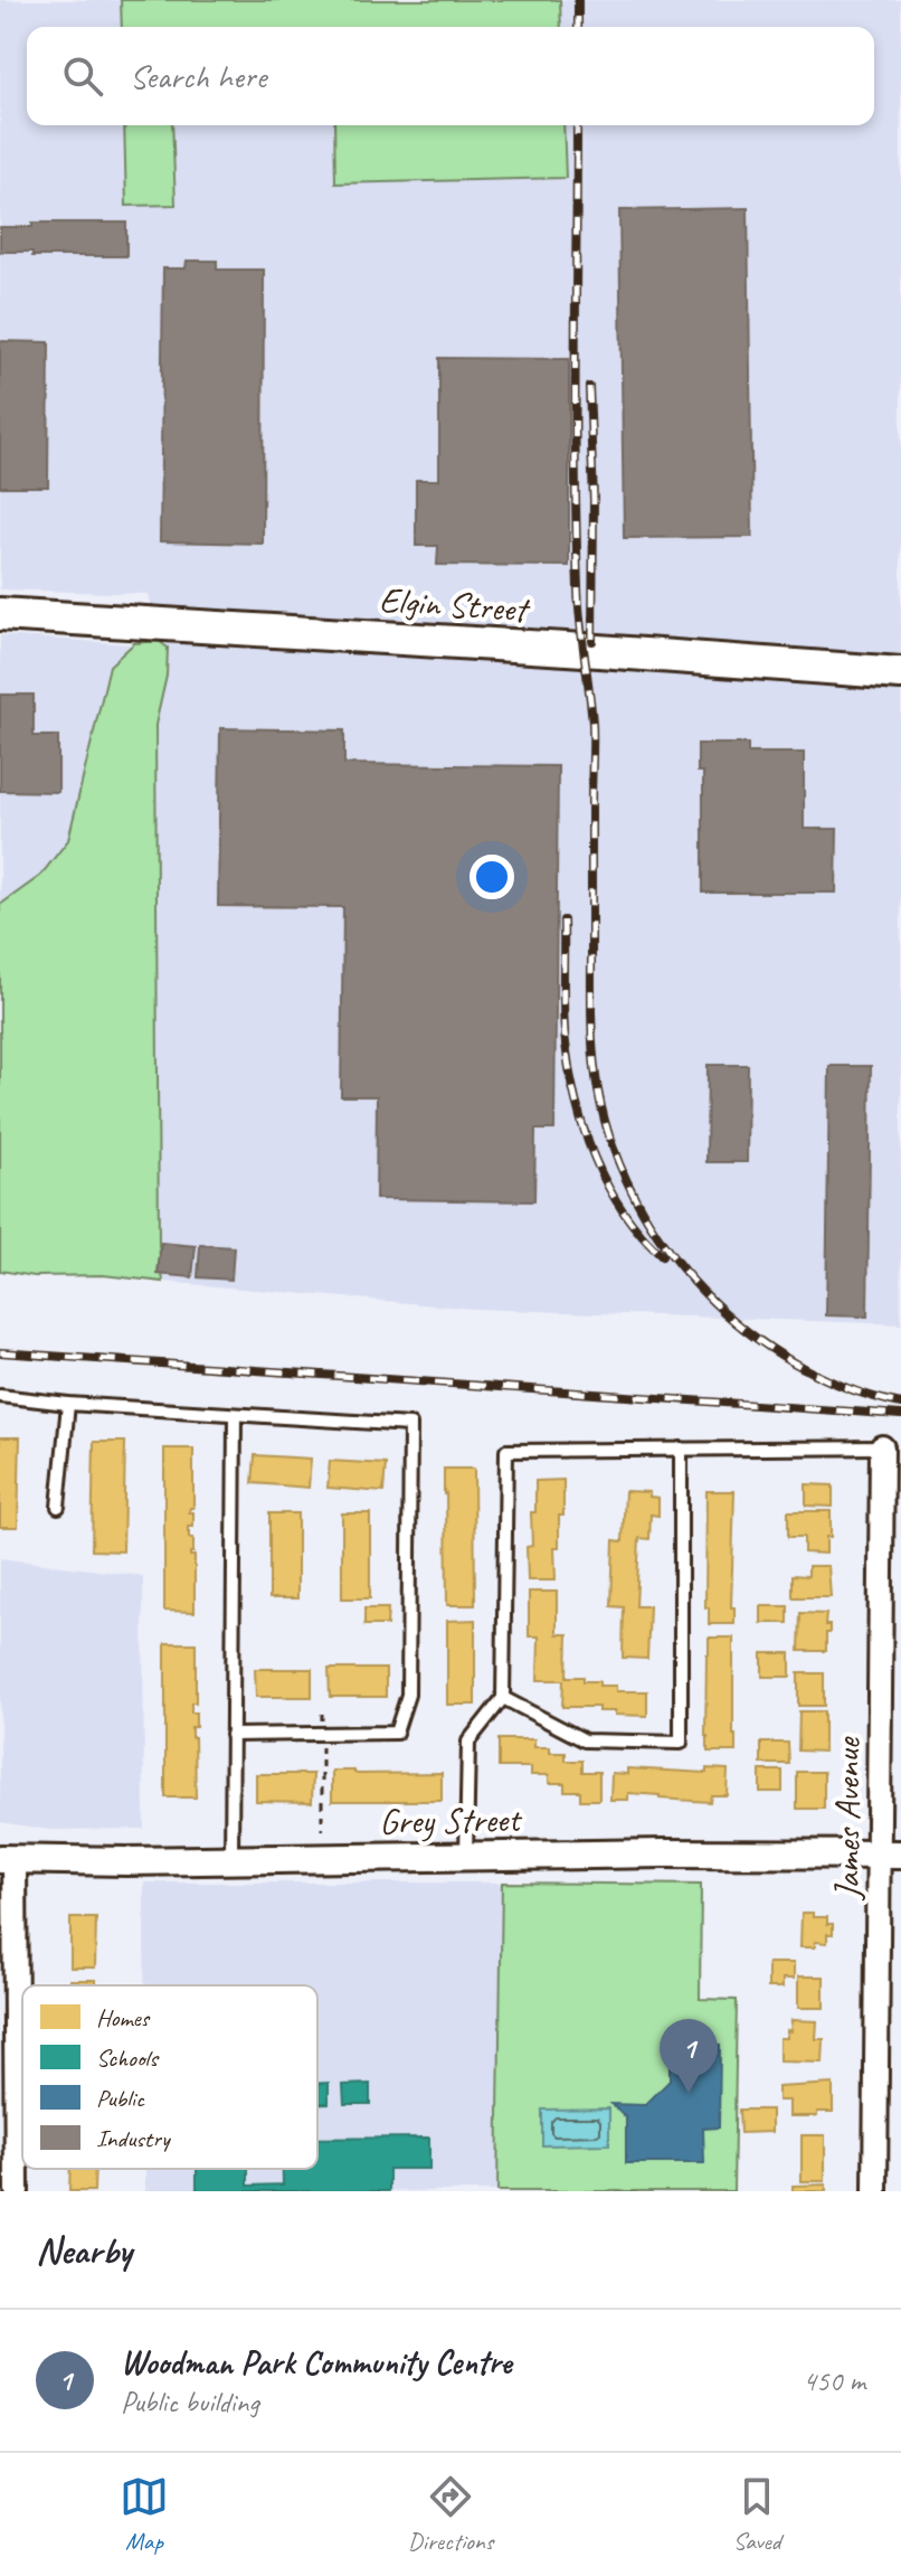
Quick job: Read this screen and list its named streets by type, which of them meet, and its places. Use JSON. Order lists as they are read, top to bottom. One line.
{"streets":{"main road":["Elgin Street"],"street":["James Avenue","Grey Street"]},"crossings":[["James Avenue","Grey Street"]],"legend":["Homes","Schools","Public","Industry"],"page":{"search":"Search here","pins":"1","heading":"Nearby","list":[{"mark":"1","name":"Woodman Park Community Centre","note":"Public building","value":"450 m"}],"nav":["Map","Directions","Saved"]}}
